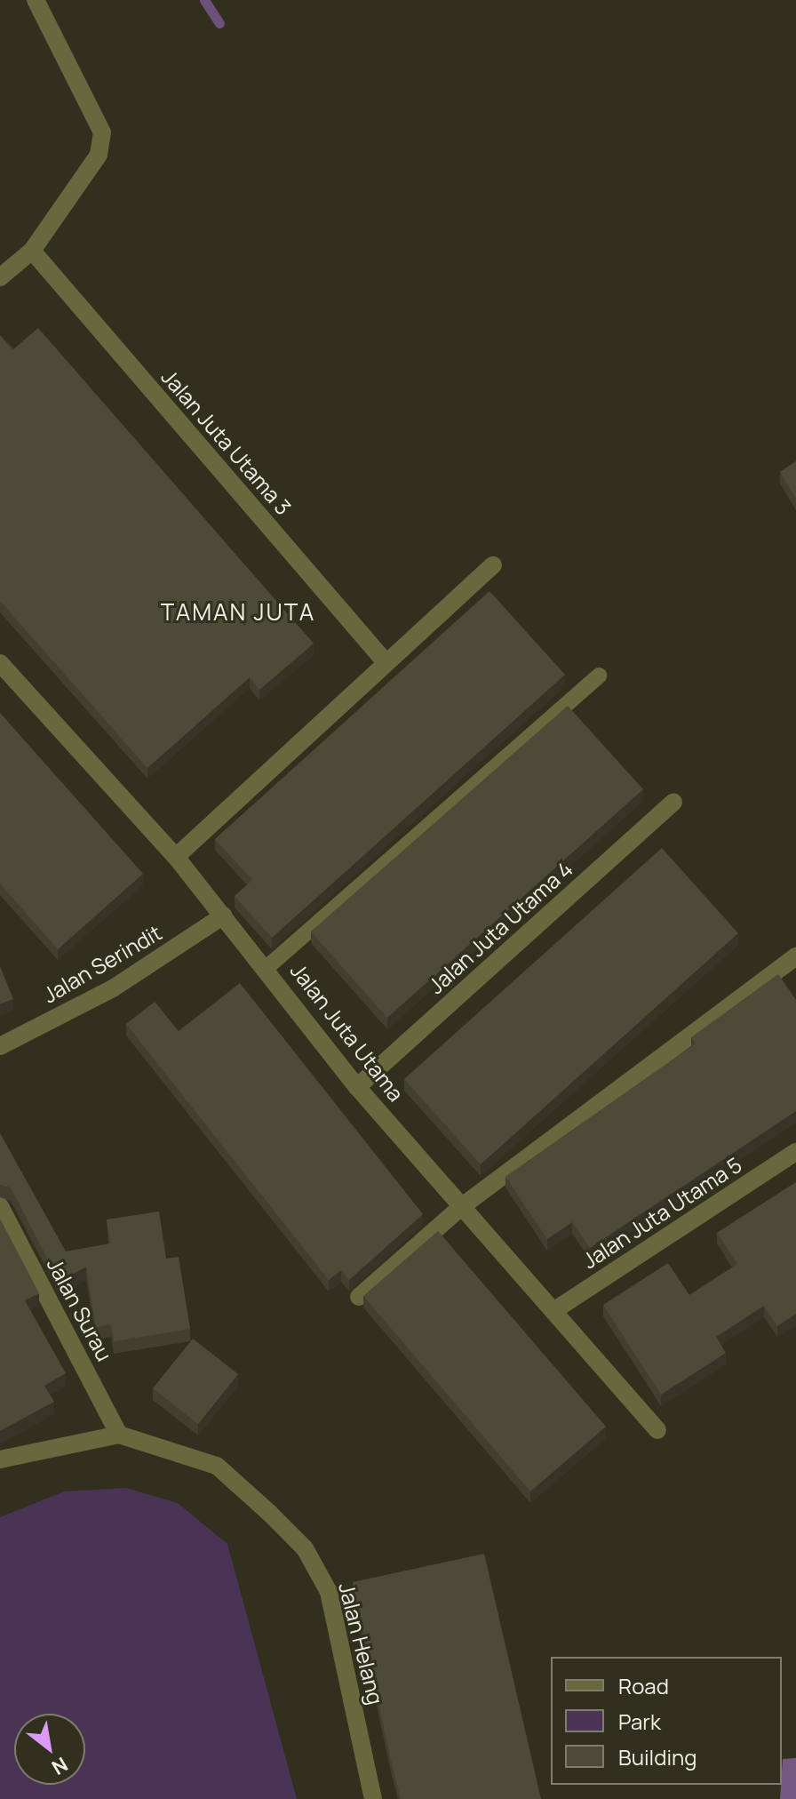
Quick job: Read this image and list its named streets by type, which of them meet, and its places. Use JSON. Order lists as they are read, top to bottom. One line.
{"streets":{"street":["Jalan Juta Utama 3","Jalan Juta Utama 4","Jalan Serindit","Jalan Juta Utama","Jalan Juta Utama 5","Jalan Surau","Jalan Helang"]},"crossings":[["Jalan Juta Utama 4","Jalan Juta Utama"],["Jalan Serindit","Jalan Juta Utama"],["Jalan Juta Utama","Jalan Juta Utama 5"],["Jalan Surau","Jalan Helang"]],"districts":["TAMAN JUTA"],"legend":["Road","Park","Building"],"north":"bottom right"}
